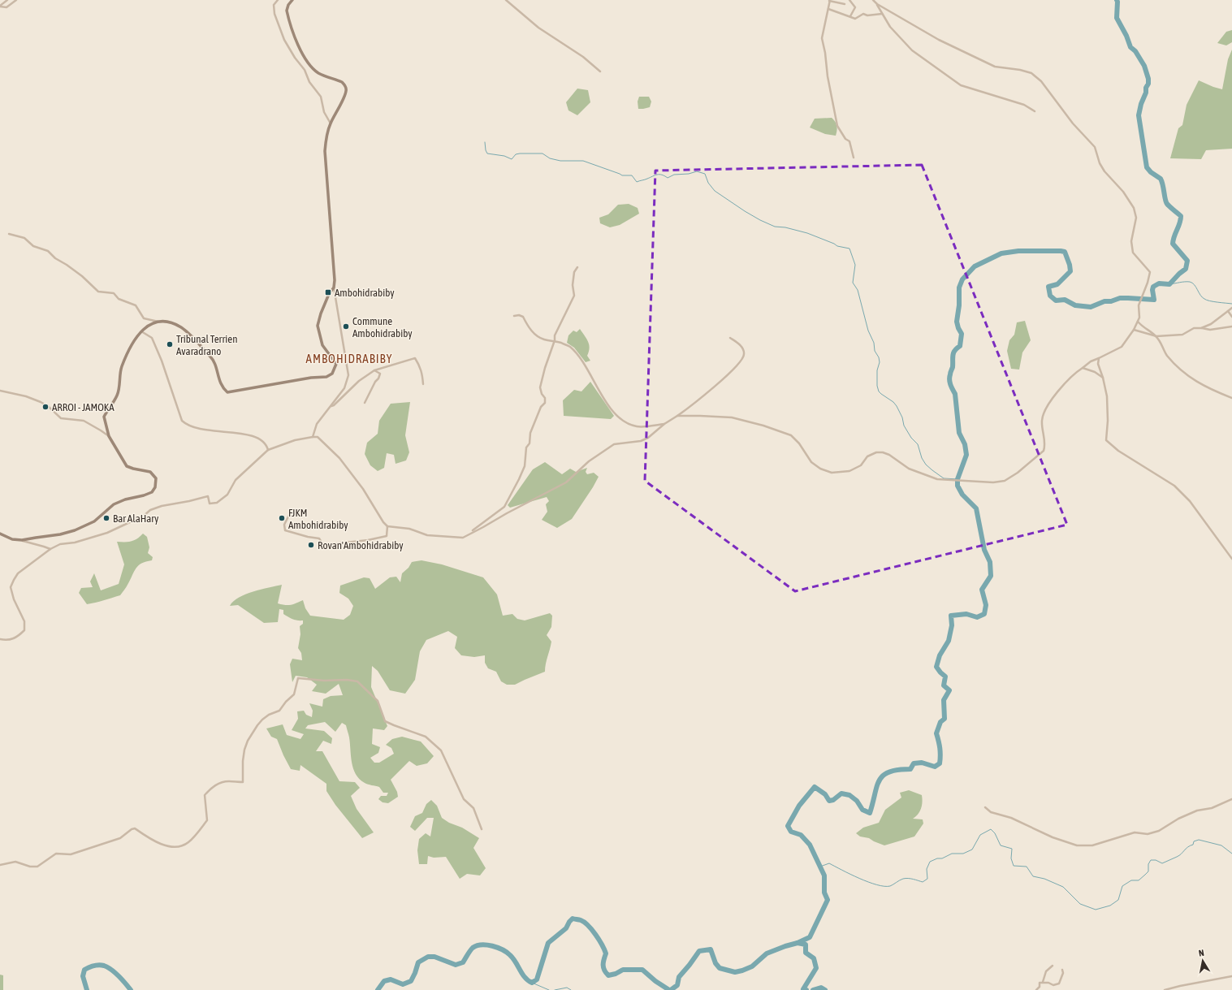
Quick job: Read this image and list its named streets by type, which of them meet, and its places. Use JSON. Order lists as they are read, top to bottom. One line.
{"districts":["AMBOHIDRABIBY"],"places":{"transit":["Ambohidrabiby"],"other":["Commune Ambohidrabiby","Tribunal Terrien Avaradrano","ARROI - JAMOKA","Bar AlaHary","FJKM Ambohidrabiby","Rovan'Ambohidrabiby"]},"north":"top"}
